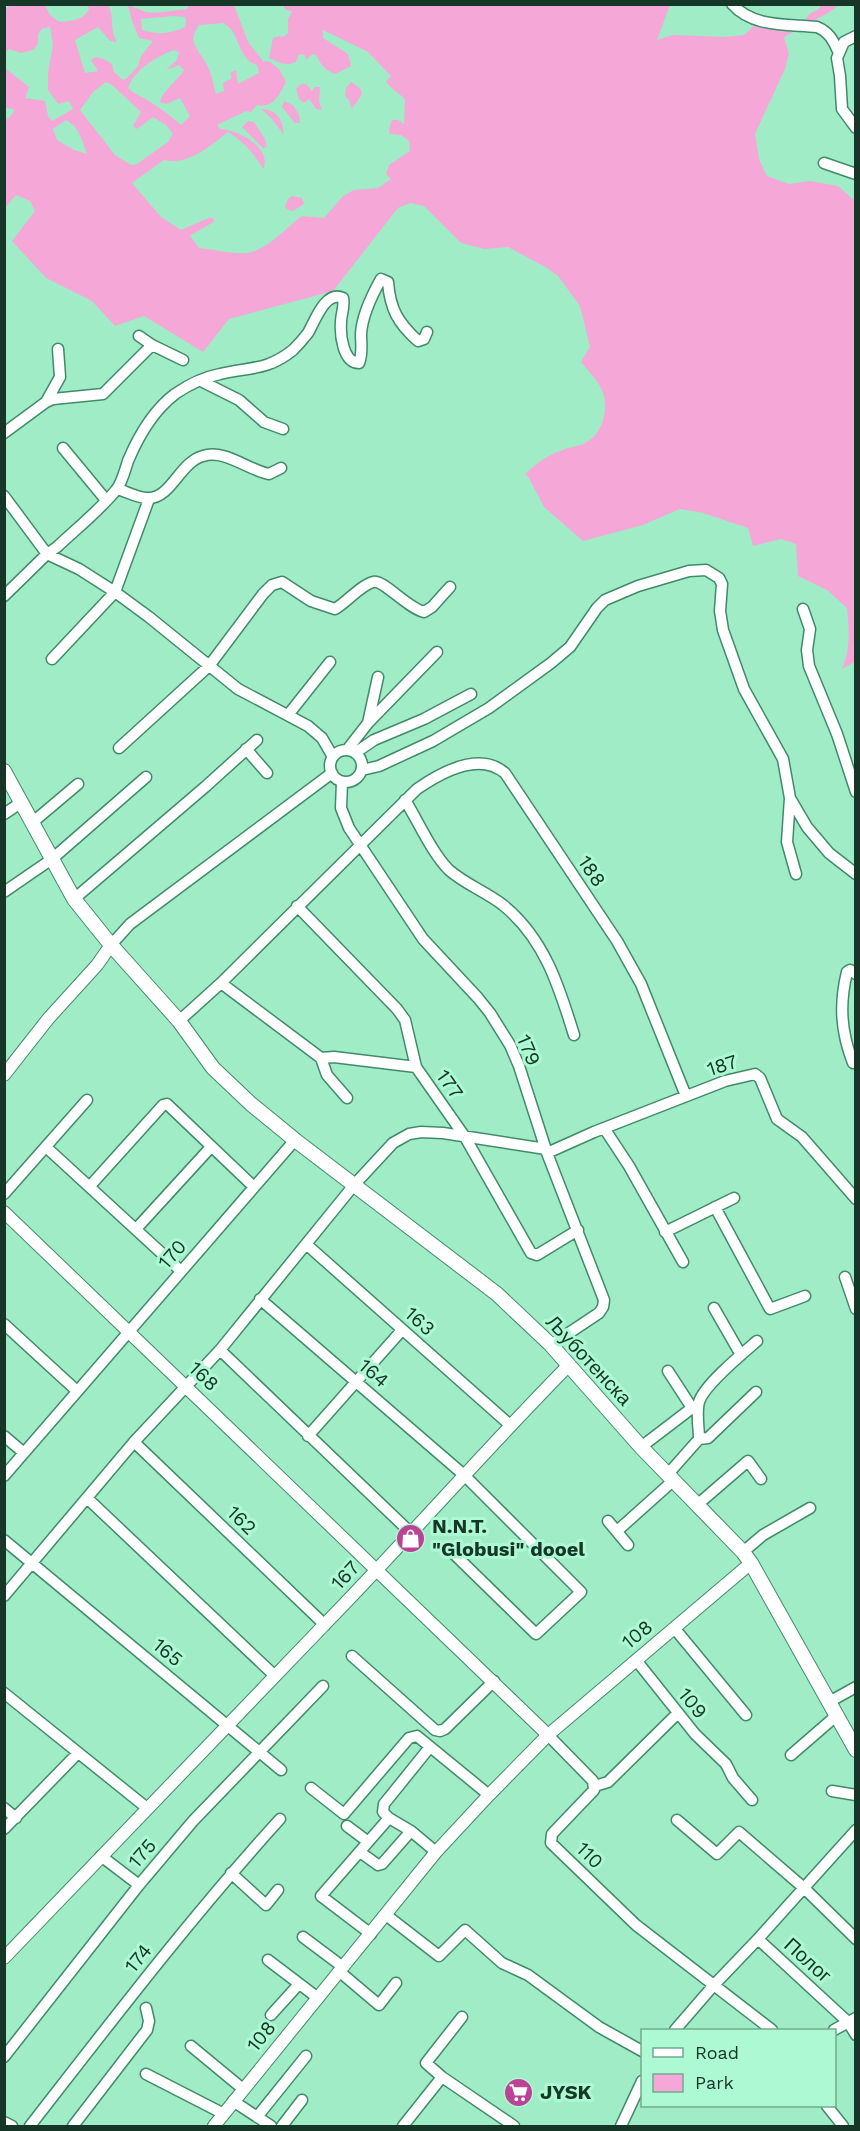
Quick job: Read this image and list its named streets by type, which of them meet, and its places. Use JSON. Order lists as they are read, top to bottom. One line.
{"streets":{"main road":["Љуботенска"],"street":["188","179","187","177","170","163","164","168","162","167","108","165","109","175","110","174","Полог"]},"crossings":[["188","179"],["188","187"],["188","177"],["188","Љуботенска"],["179","187"],["179","177"],["179","Љуботенска"],["170","Љуботенска"],["170","168"],["163","167"],["Љуботенска","167"],["Љуботенска","108"],["164","167"],["168","167"],["162","167"],["167","165"],["108","109"],["165","175"]],"places":{"shop":["N.N.T. \"Globusi\" dooel"],"supermarket":["JYSK"]},"legend":["Road","Park"]}
